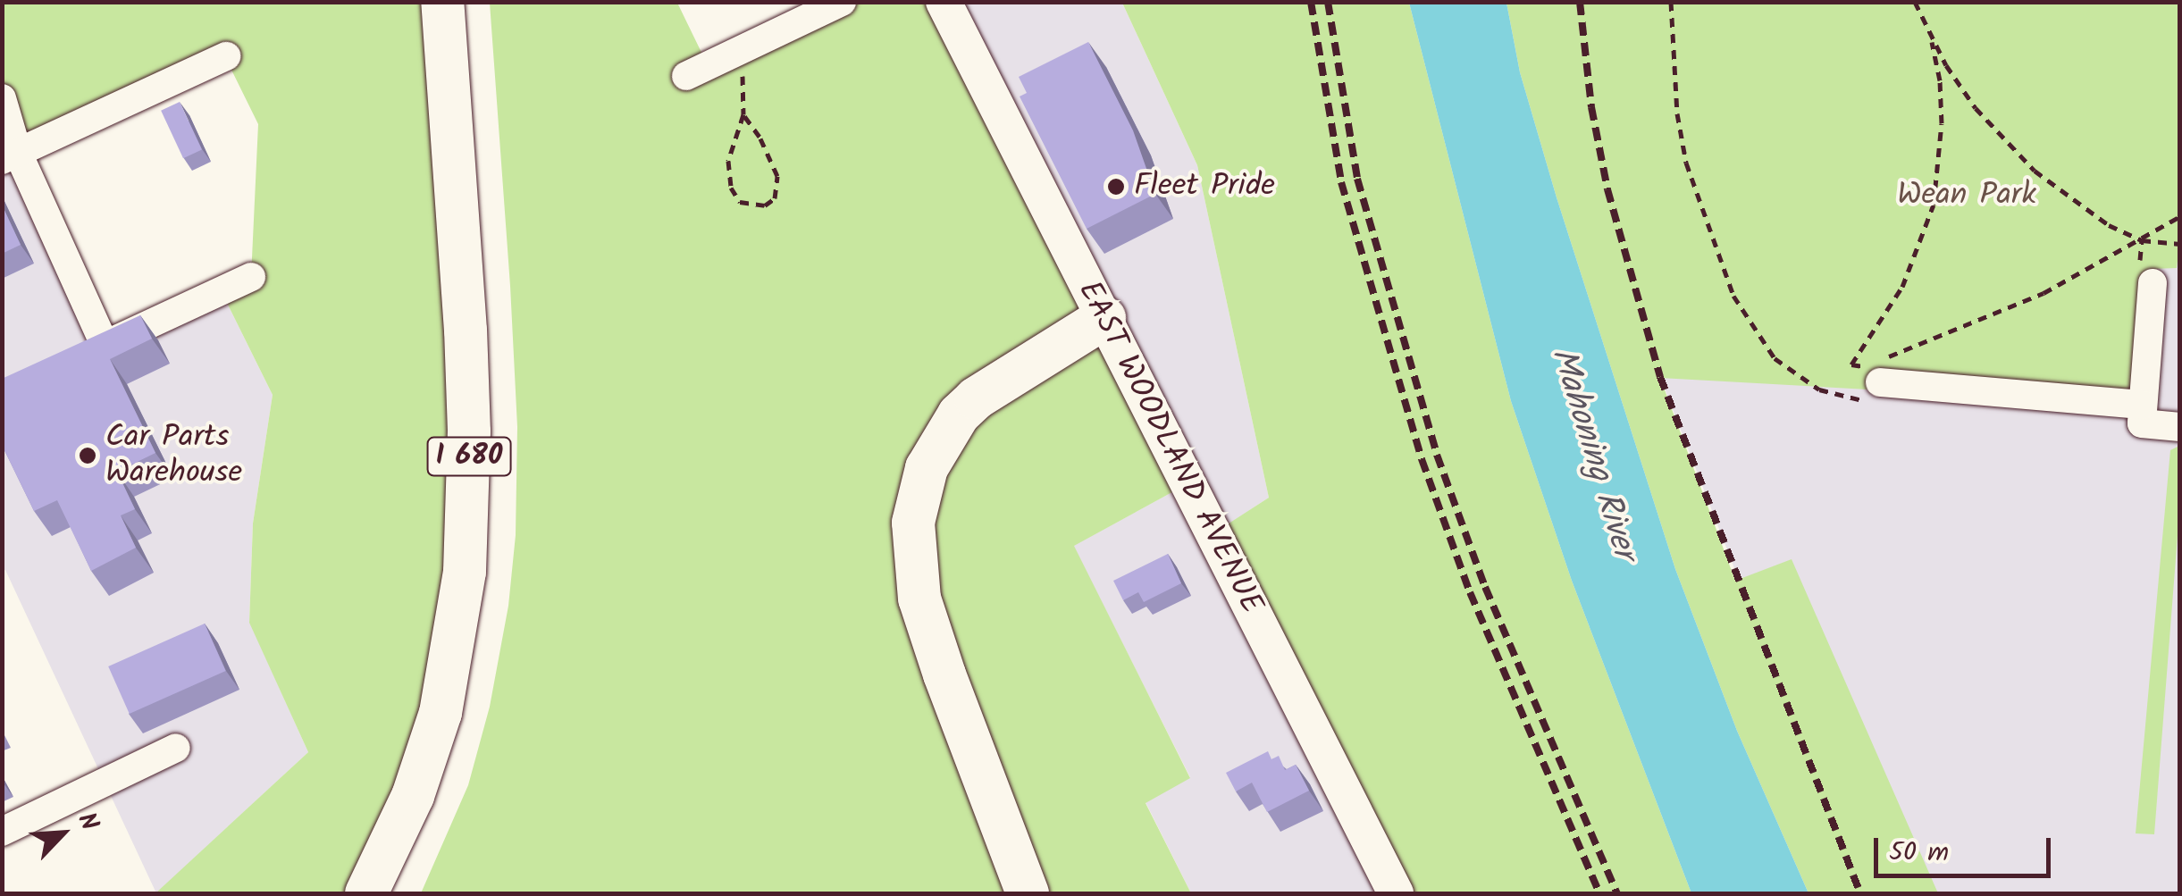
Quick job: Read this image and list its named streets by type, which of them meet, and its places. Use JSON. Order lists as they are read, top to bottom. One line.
{"streets":{"highway":["I 680"],"main road":["EAST WOODLAND AVENUE"]},"water":["Mahoning River"],"parks":["Wean Park"],"places":["Fleet Pride","Car Parts Warehouse"],"scale_bar":"50 m","north":"top right"}
